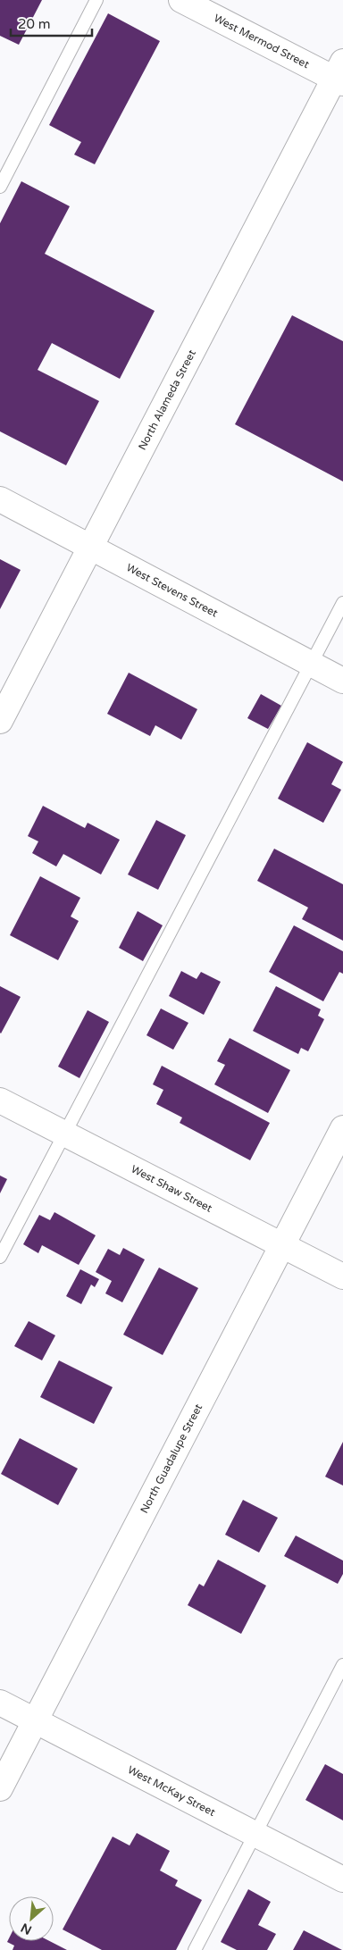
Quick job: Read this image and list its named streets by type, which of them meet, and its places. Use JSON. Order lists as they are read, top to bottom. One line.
{"streets":{"street":["West Mermod Street","North Alameda Street","West Stevens Street","West Shaw Street","North Guadalupe Street","West McKay Street"]},"crossings":[["West Mermod Street","North Alameda Street"],["North Alameda Street","West Stevens Street"],["West Shaw Street","North Guadalupe Street"],["North Guadalupe Street","West McKay Street"]],"scale_bar":"20 m","north":"bottom left"}
